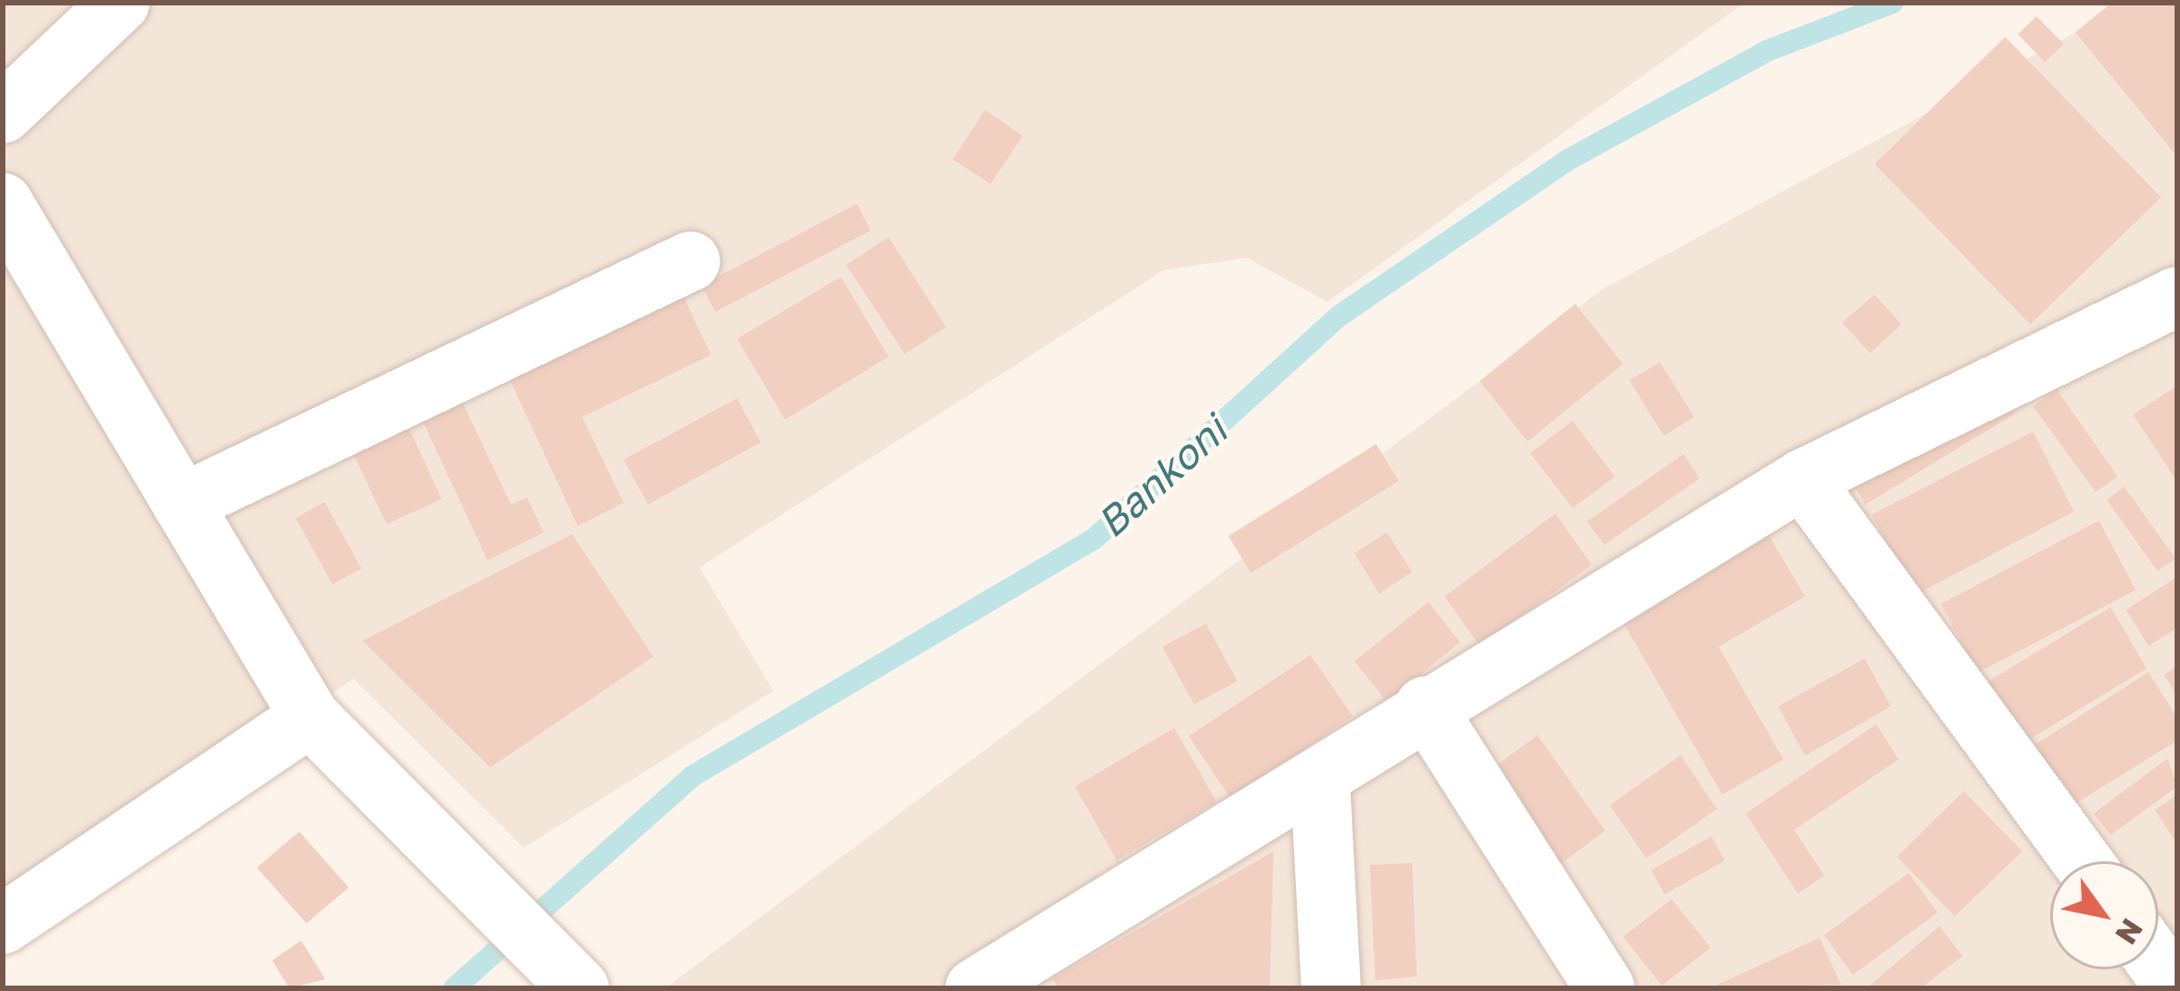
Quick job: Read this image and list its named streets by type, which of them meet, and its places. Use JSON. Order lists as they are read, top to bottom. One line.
{"water":["Bankoni"],"north":"bottom right"}
